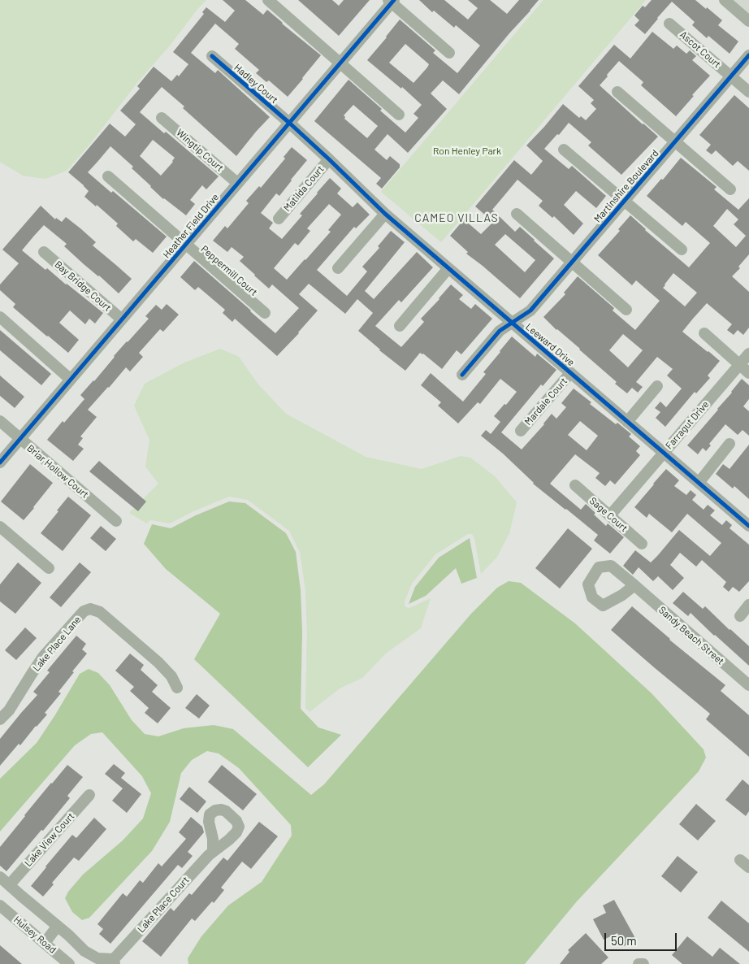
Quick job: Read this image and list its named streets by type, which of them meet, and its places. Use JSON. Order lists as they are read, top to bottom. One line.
{"streets":{"street":["Ascot Court","Hadley Court","Wingtip Court","Martinshire Boulevard","Matilda Court","Heather Field Drive","Peppermill Court","Bay Bridge Court","Leeward Drive","Mardale Court","Farragut Drive","Briar Hollow Court","Sage Court","Sandy Beach Street","Lake Place Lane","Lake View Court","Lake Place Court","Hulsey Road"]},"crossings":[["Ascot Court","Martinshire Boulevard"],["Hadley Court","Heather Field Drive"],["Hadley Court","Leeward Drive"],["Wingtip Court","Heather Field Drive"],["Martinshire Boulevard","Leeward Drive"],["Matilda Court","Leeward Drive"],["Heather Field Drive","Peppermill Court"],["Heather Field Drive","Bay Bridge Court"],["Heather Field Drive","Leeward Drive"],["Heather Field Drive","Briar Hollow Court"],["Leeward Drive","Mardale Court"],["Leeward Drive","Farragut Drive"],["Farragut Drive","Sage Court"]],"districts":["CAMEO VILLAS"],"parks":["Ron Henley Park"],"scale_bar":"50 m"}
